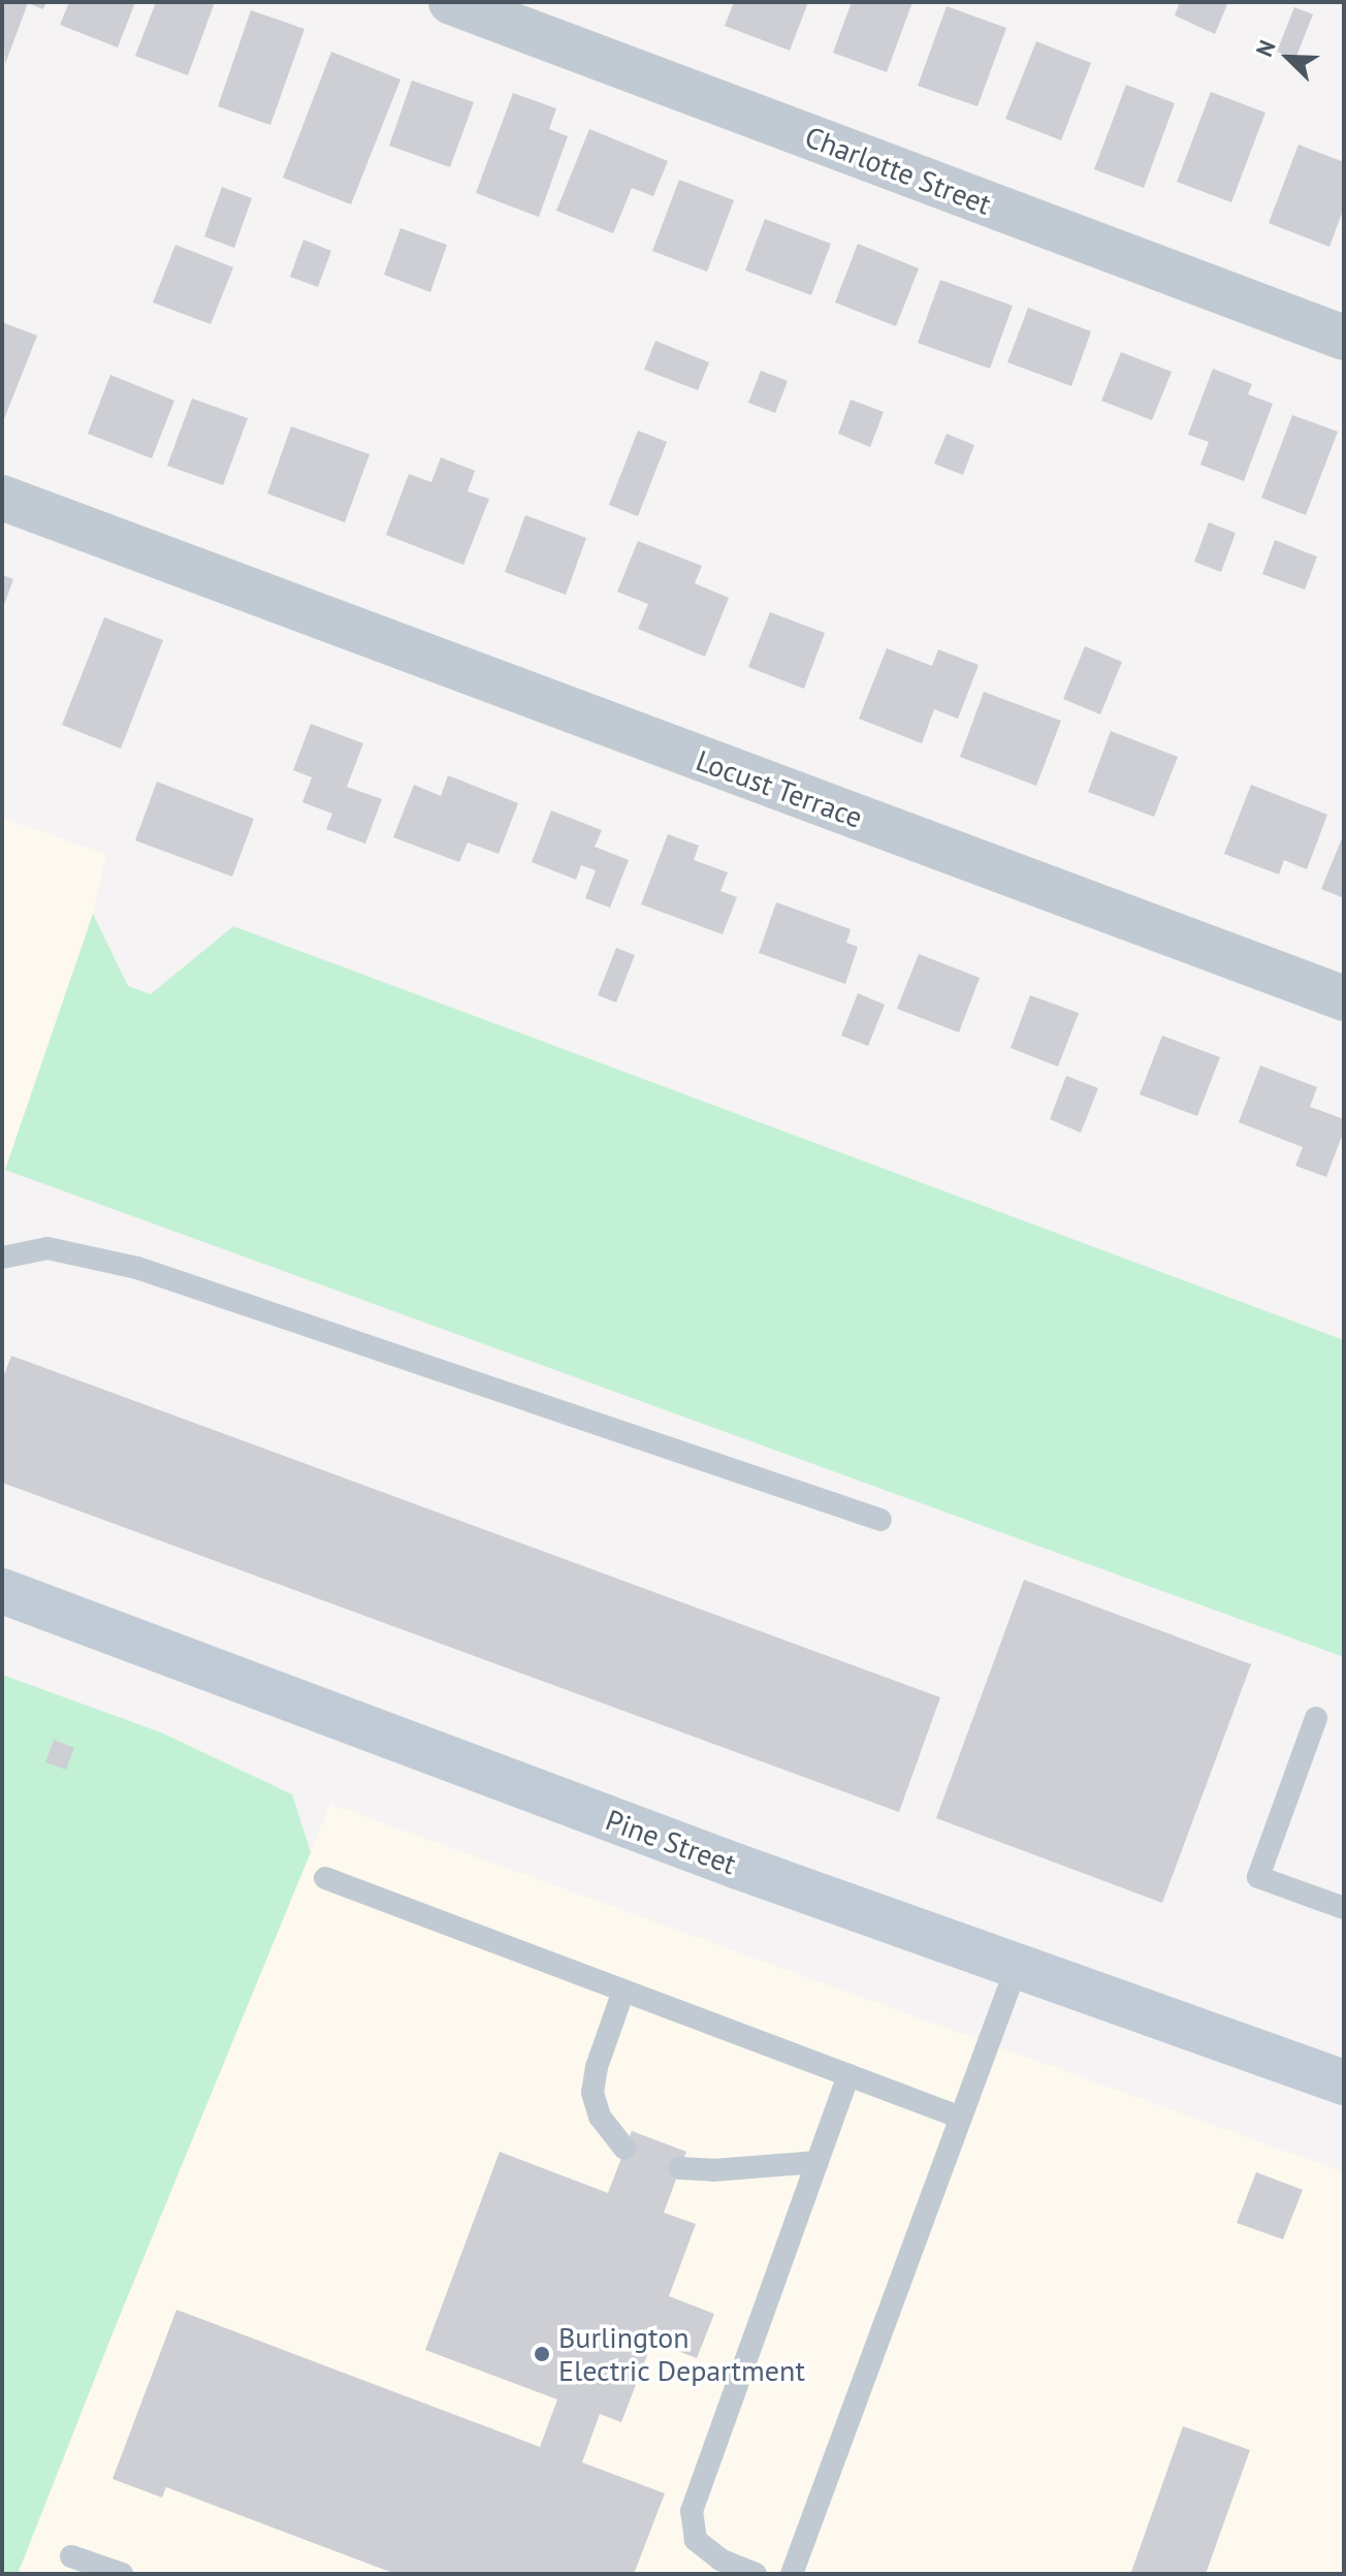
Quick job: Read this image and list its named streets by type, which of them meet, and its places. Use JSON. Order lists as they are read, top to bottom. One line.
{"streets":{"main road":["Pine Street"],"street":["Charlotte Street","Locust Terrace"]},"places":["Burlington Electric Department"],"north":"top left"}
